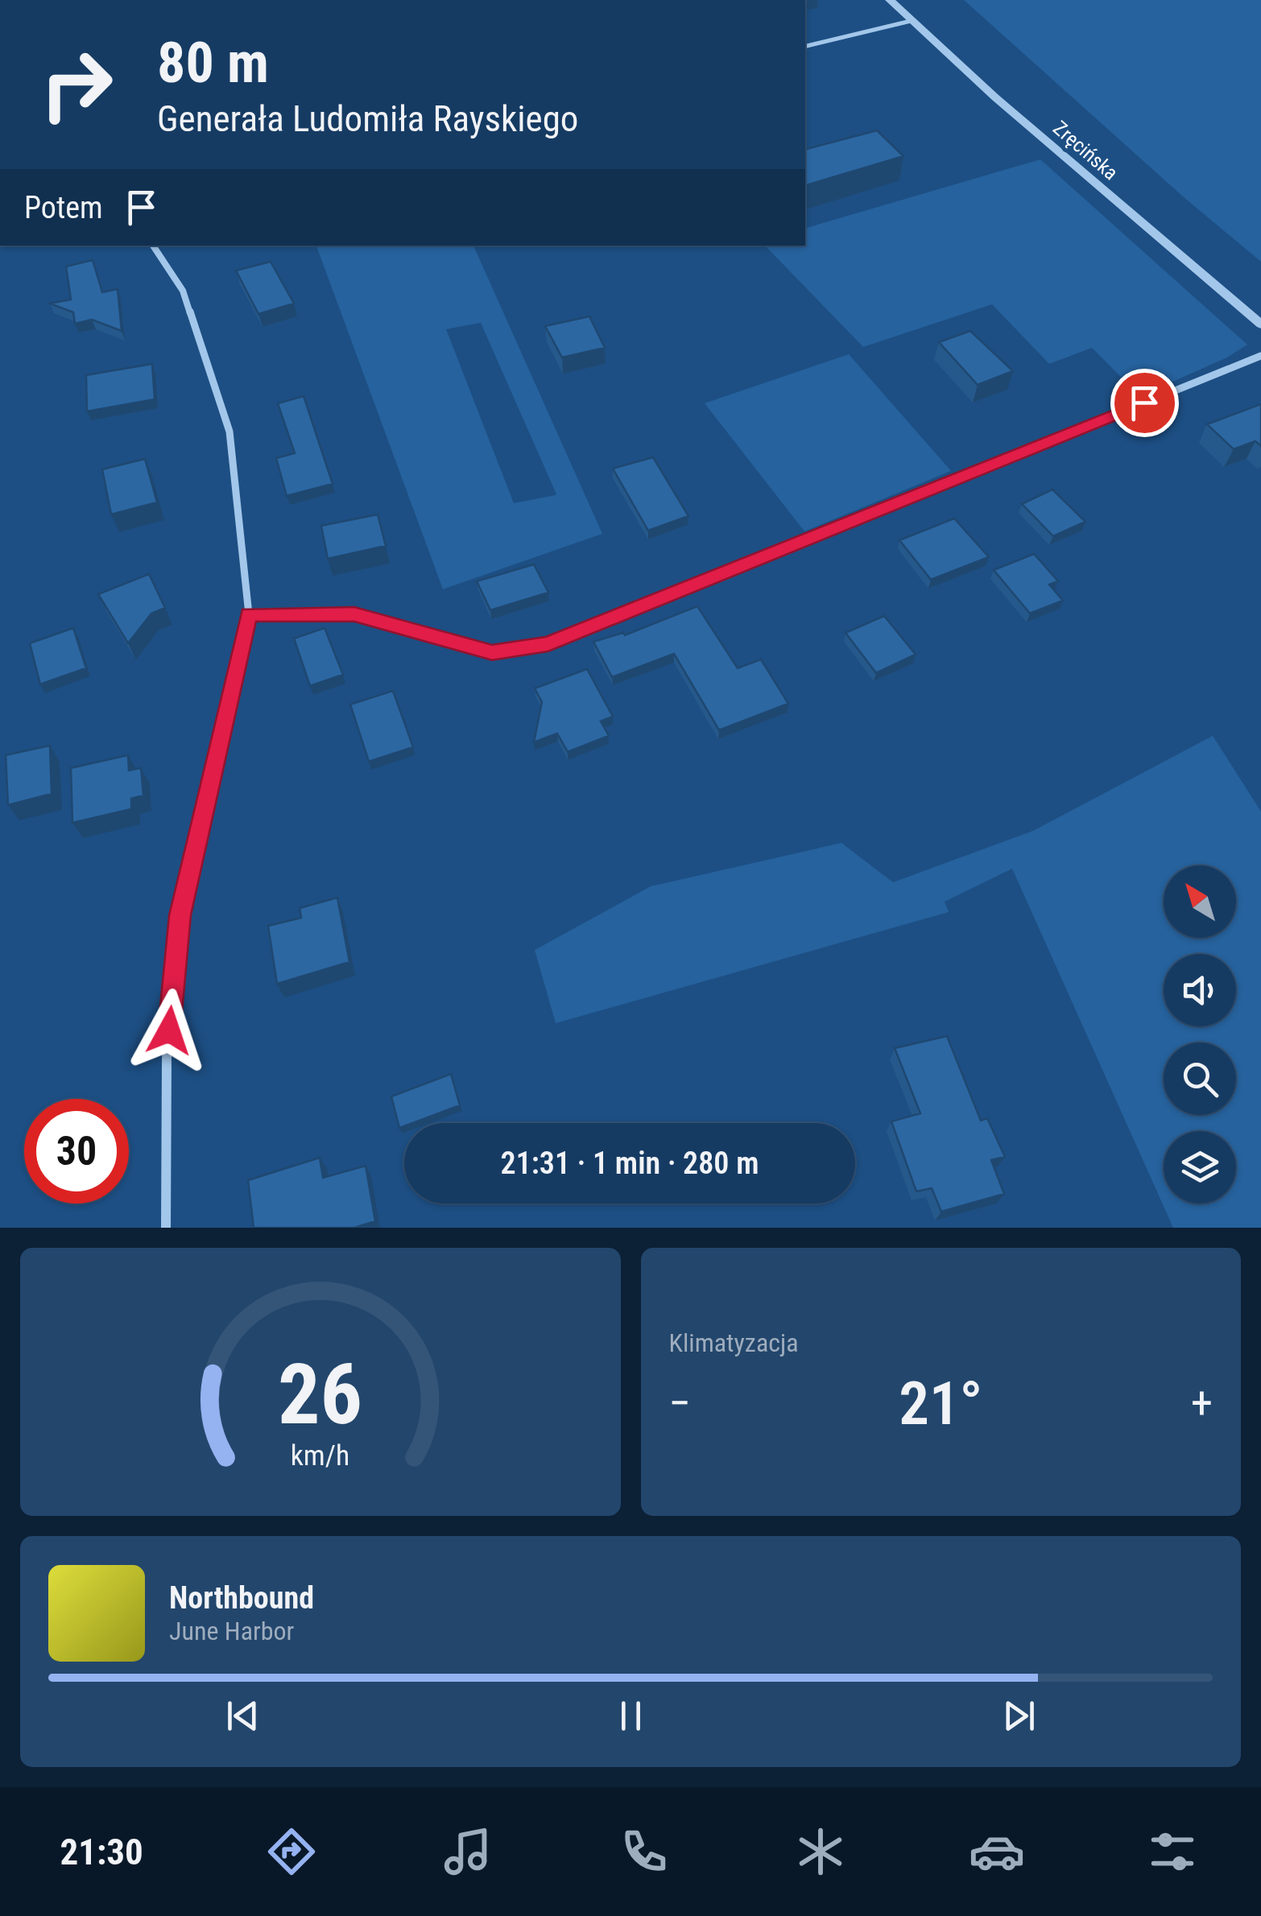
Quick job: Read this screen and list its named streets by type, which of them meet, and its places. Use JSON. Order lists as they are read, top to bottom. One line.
{"streets":{"street":["Zręcińska"]},"north":"top left","page":{"turn":["80 m","Generała Ludomiła Rayskiego"],"then":"Potem","limit":"30","trip":"21:31 · 1 min · 280 m","tile":"Klimatyzacja","heat":["−","21°","+"],"song":["Northbound","June Harbor"],"tabs":"21:30","gauge":["26","km/h"]}}
